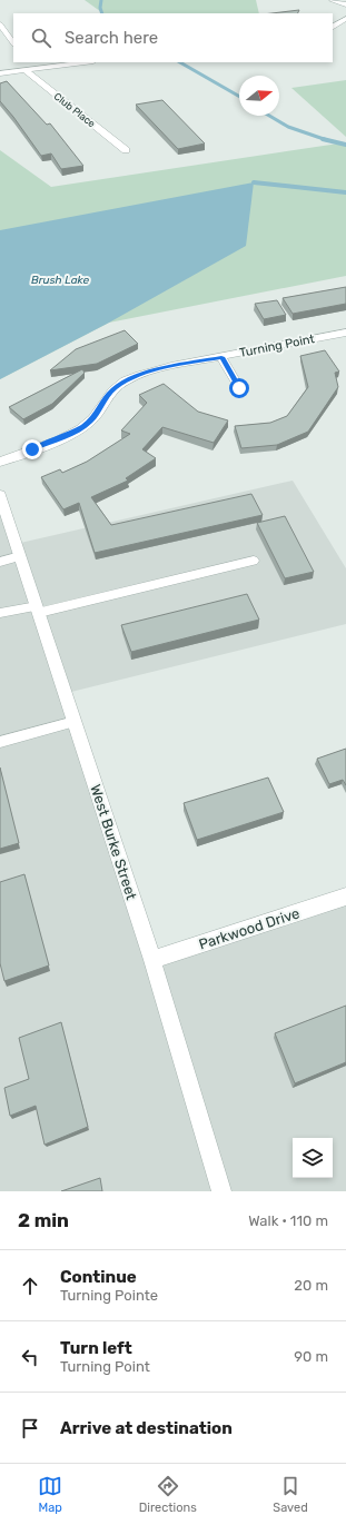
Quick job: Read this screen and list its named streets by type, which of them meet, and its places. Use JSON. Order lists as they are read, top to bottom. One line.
{"streets":{"street":["Club Place","Turning Point","West Burke Street","Parkwood Drive"]},"crossings":[["West Burke Street","Parkwood Drive"]],"water":["Brush Lake"],"north":"right","page":{"search":"Search here","heading":["2 min","Walk · 110 m"],"list":[["Continue","Turning Pointe","20 m"],["Turn left","Turning Point","90 m"],"Arrive at destination"],"nav":["Map","Directions","Saved"]}}
